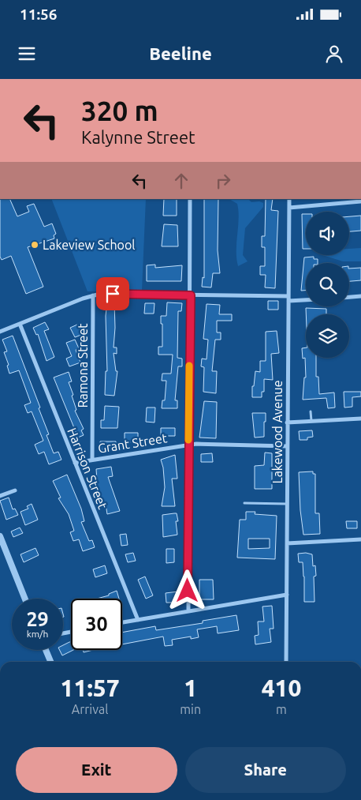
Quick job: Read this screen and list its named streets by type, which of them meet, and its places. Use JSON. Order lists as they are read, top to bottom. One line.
{"streets":{"street":["Ramona Street","Lakewood Avenue","Grant Street","Harrison Street"]},"crossings":[["Ramona Street","Grant Street"],["Lakewood Avenue","Grant Street"],["Grant Street","Harrison Street"]],"places":["Lakeview School"],"page":{"status":"11:56","header":"Beeline","turn":["320 m","Kalynne Street"],"speed":"29 km/h","limit":"30","eta":["11:57","Arrival","1","min","410","m"],"buttons":["Exit","Share"]}}
